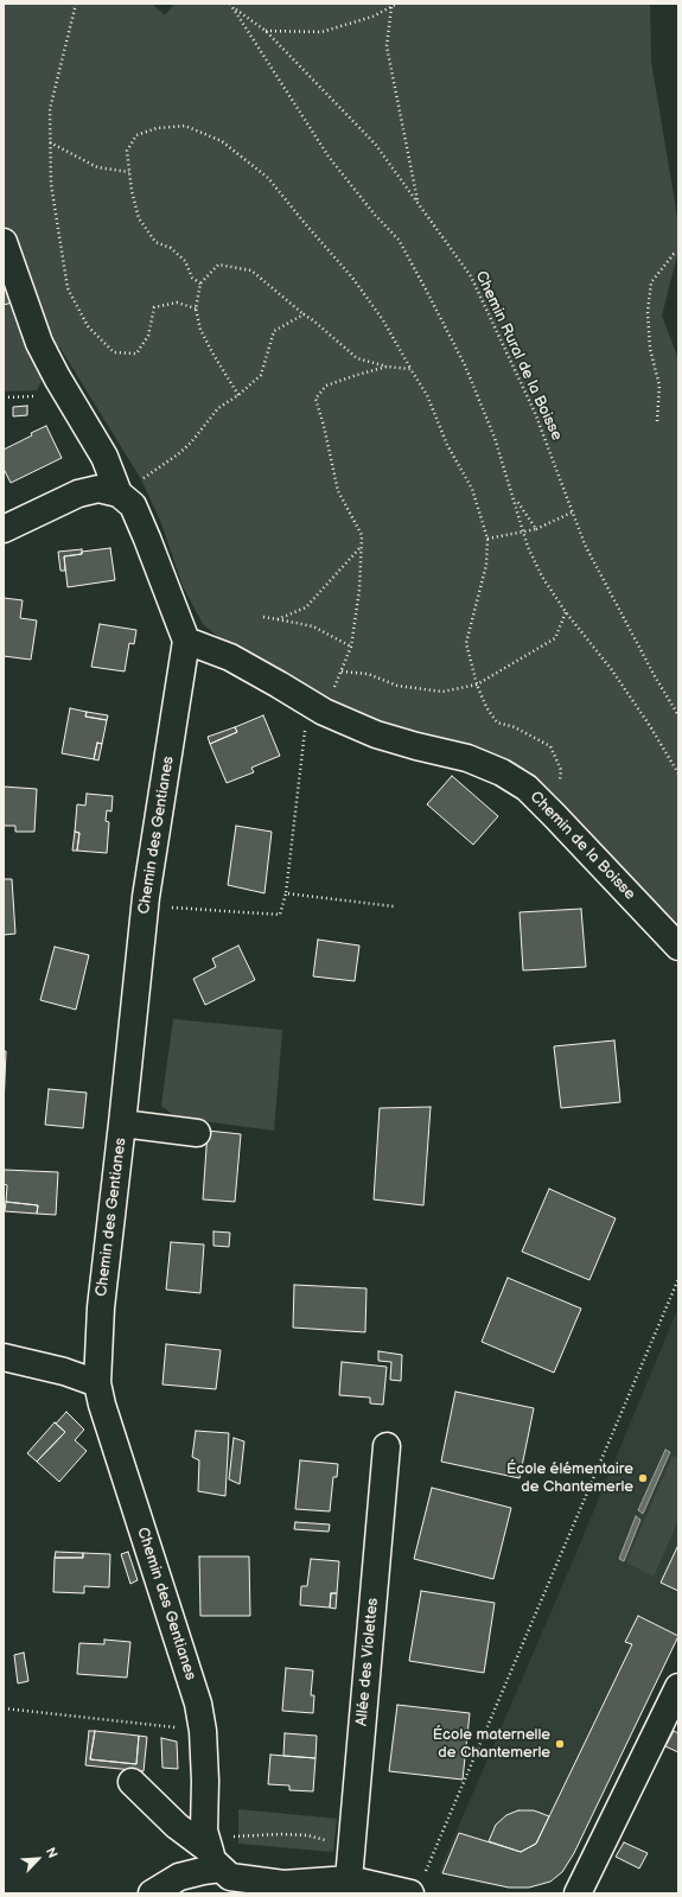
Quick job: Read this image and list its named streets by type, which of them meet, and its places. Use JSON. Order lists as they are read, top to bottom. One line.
{"streets":{"street":["Chemin des Gentianes","Chemin de la Boisse","Allée des Violettes"],"path":["Chemin Rural de la Boisse"]},"crossings":[["Chemin des Gentianes","Chemin de la Boisse"]],"places":["École élémentaire de Chantemerle","École maternelle de Chantemerle"],"north":"top right"}
